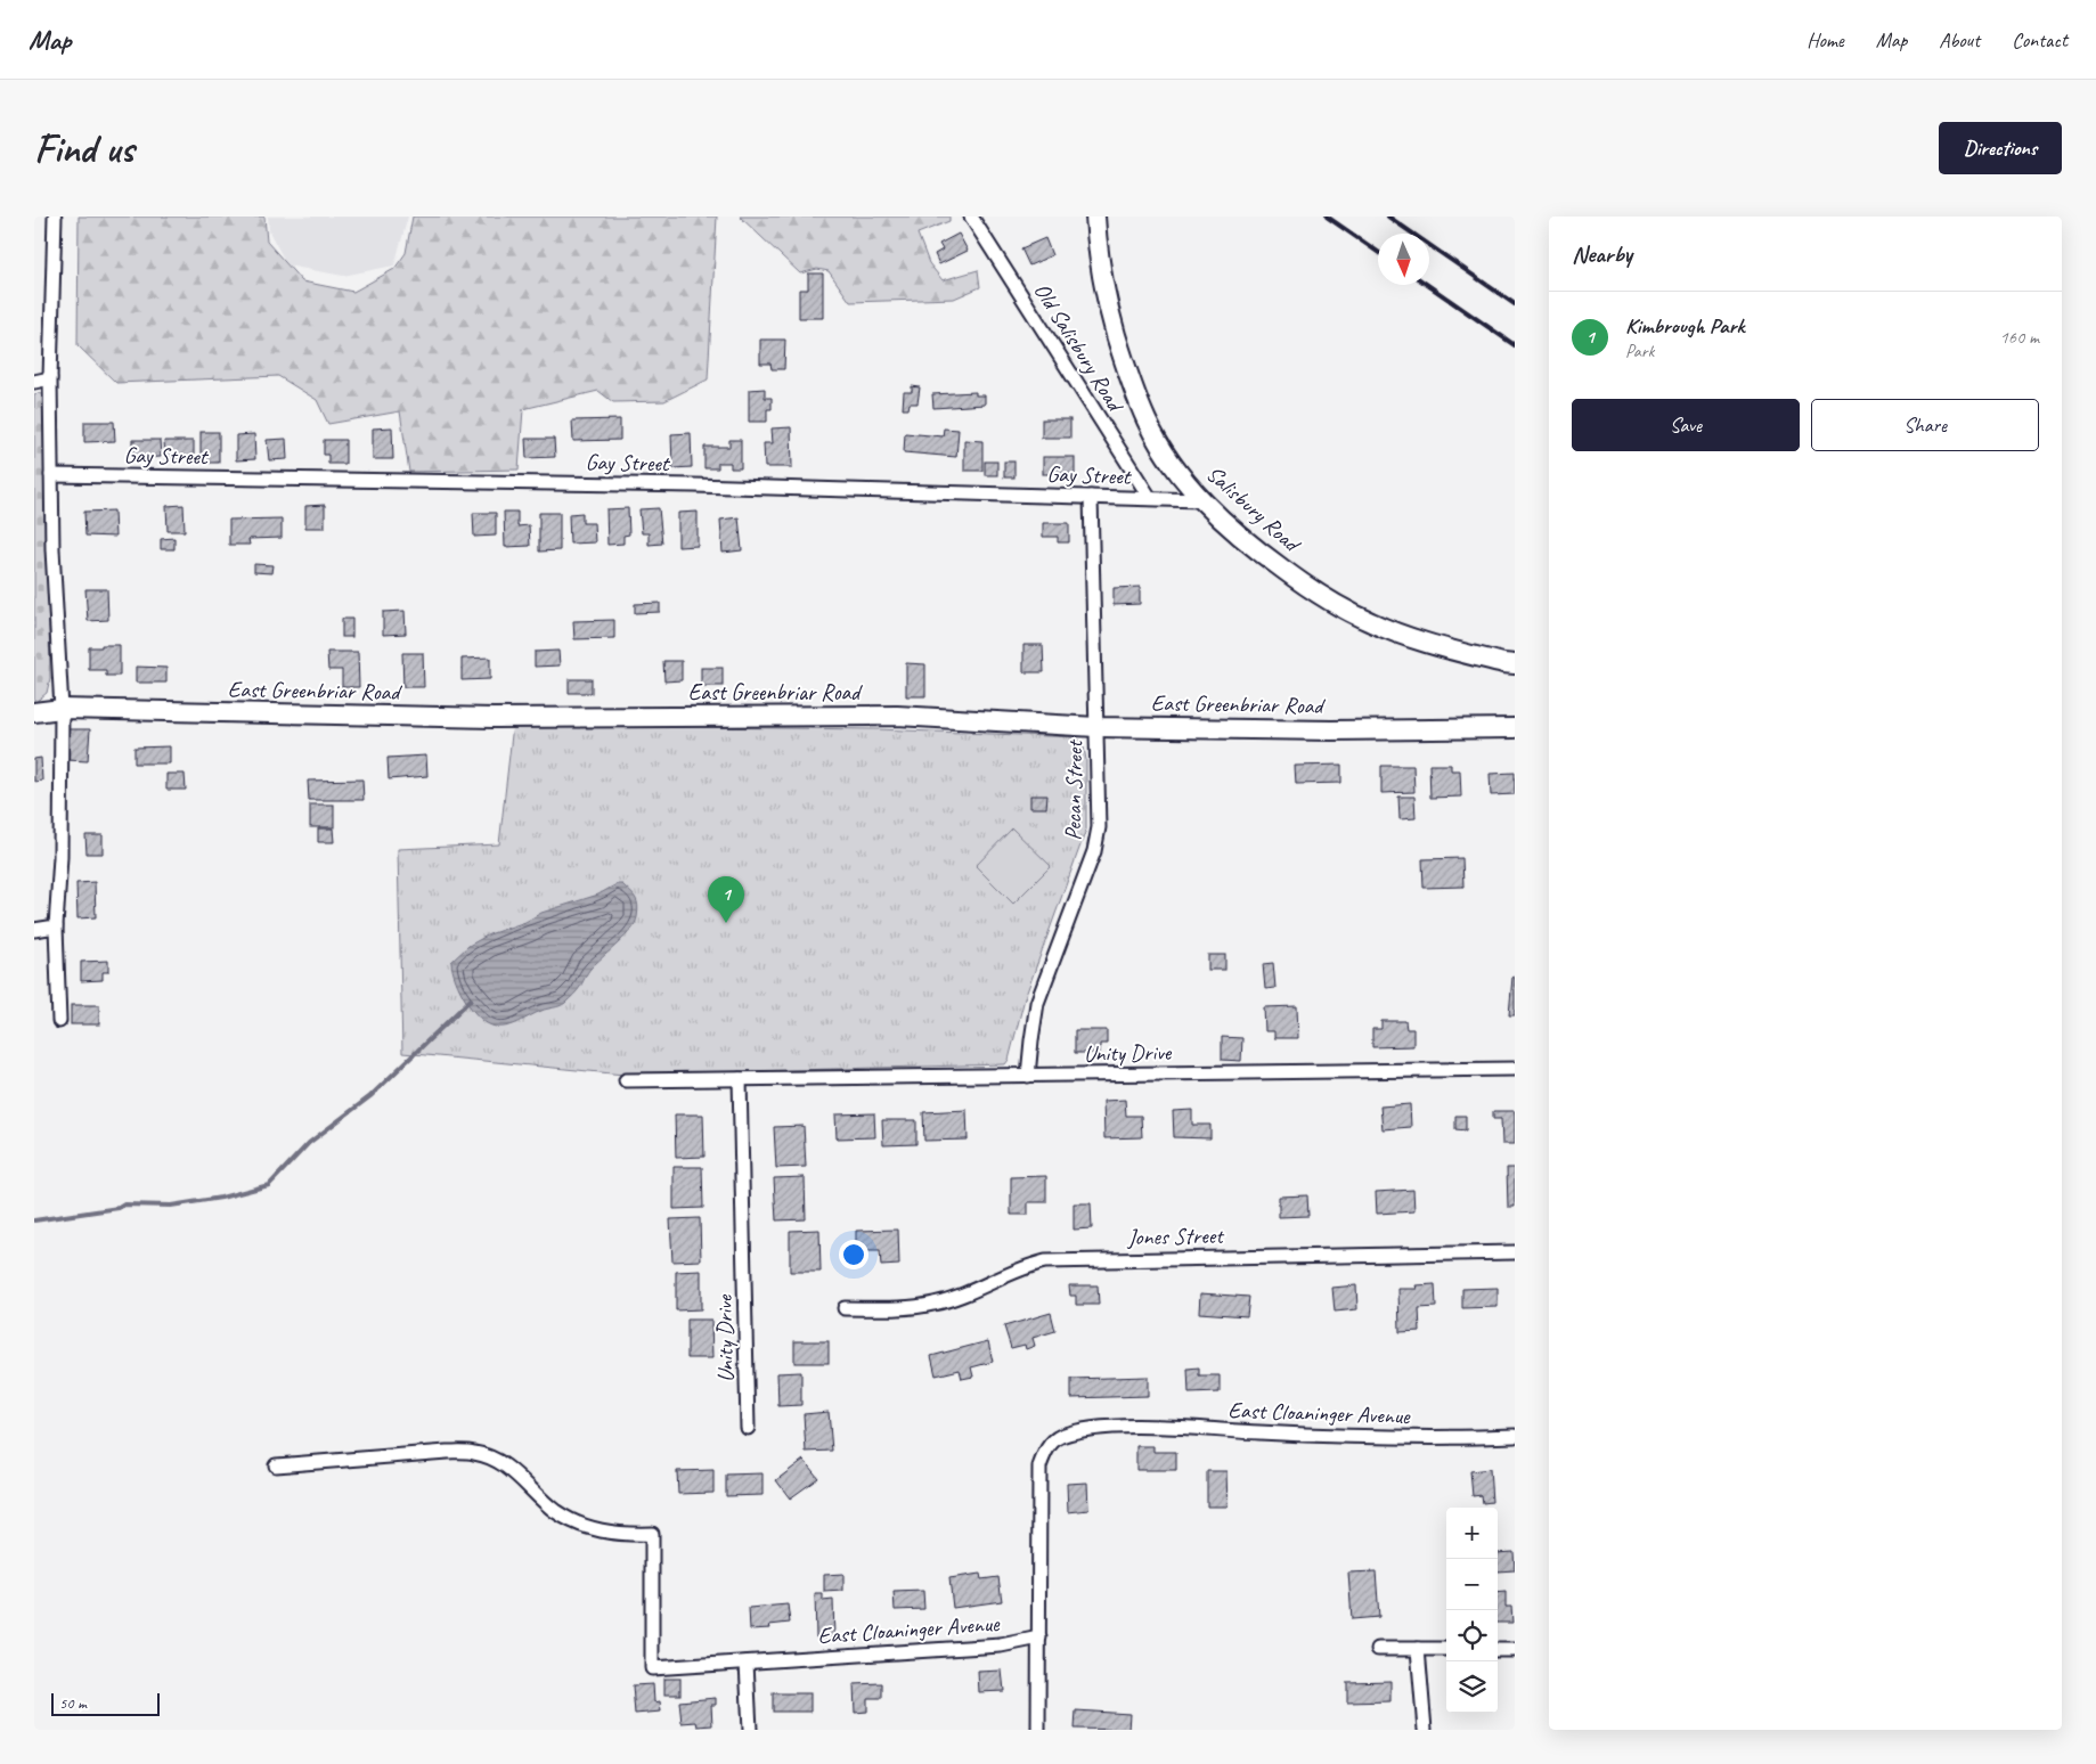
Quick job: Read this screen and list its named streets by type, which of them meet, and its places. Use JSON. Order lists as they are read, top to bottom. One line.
{"streets":{"street":["Old Salisbury Road","Gay Street","Salisbury Road","East Greenbriar Road","Pecan Street","Unity Drive","Jones Street","East Cloaninger Avenue"]},"crossings":[["Old Salisbury Road","Gay Street"],["Gay Street","Salisbury Road"],["Gay Street","Pecan Street"],["East Greenbriar Road","Pecan Street"],["Pecan Street","Unity Drive"]],"scale_bar":"50 m","north":"bottom","page":{"header":"Map","nav":["Home","Map","About","Contact"],"buttons":["Directions",["Save","Share"]],"title":"Find us","heading":"Nearby","list":[{"mark":"1","name":"Kimbrough Park","note":"Park","value":"160 m"}],"pins":"1","map_buttons":["+","−"],"scale":"50 m"}}
